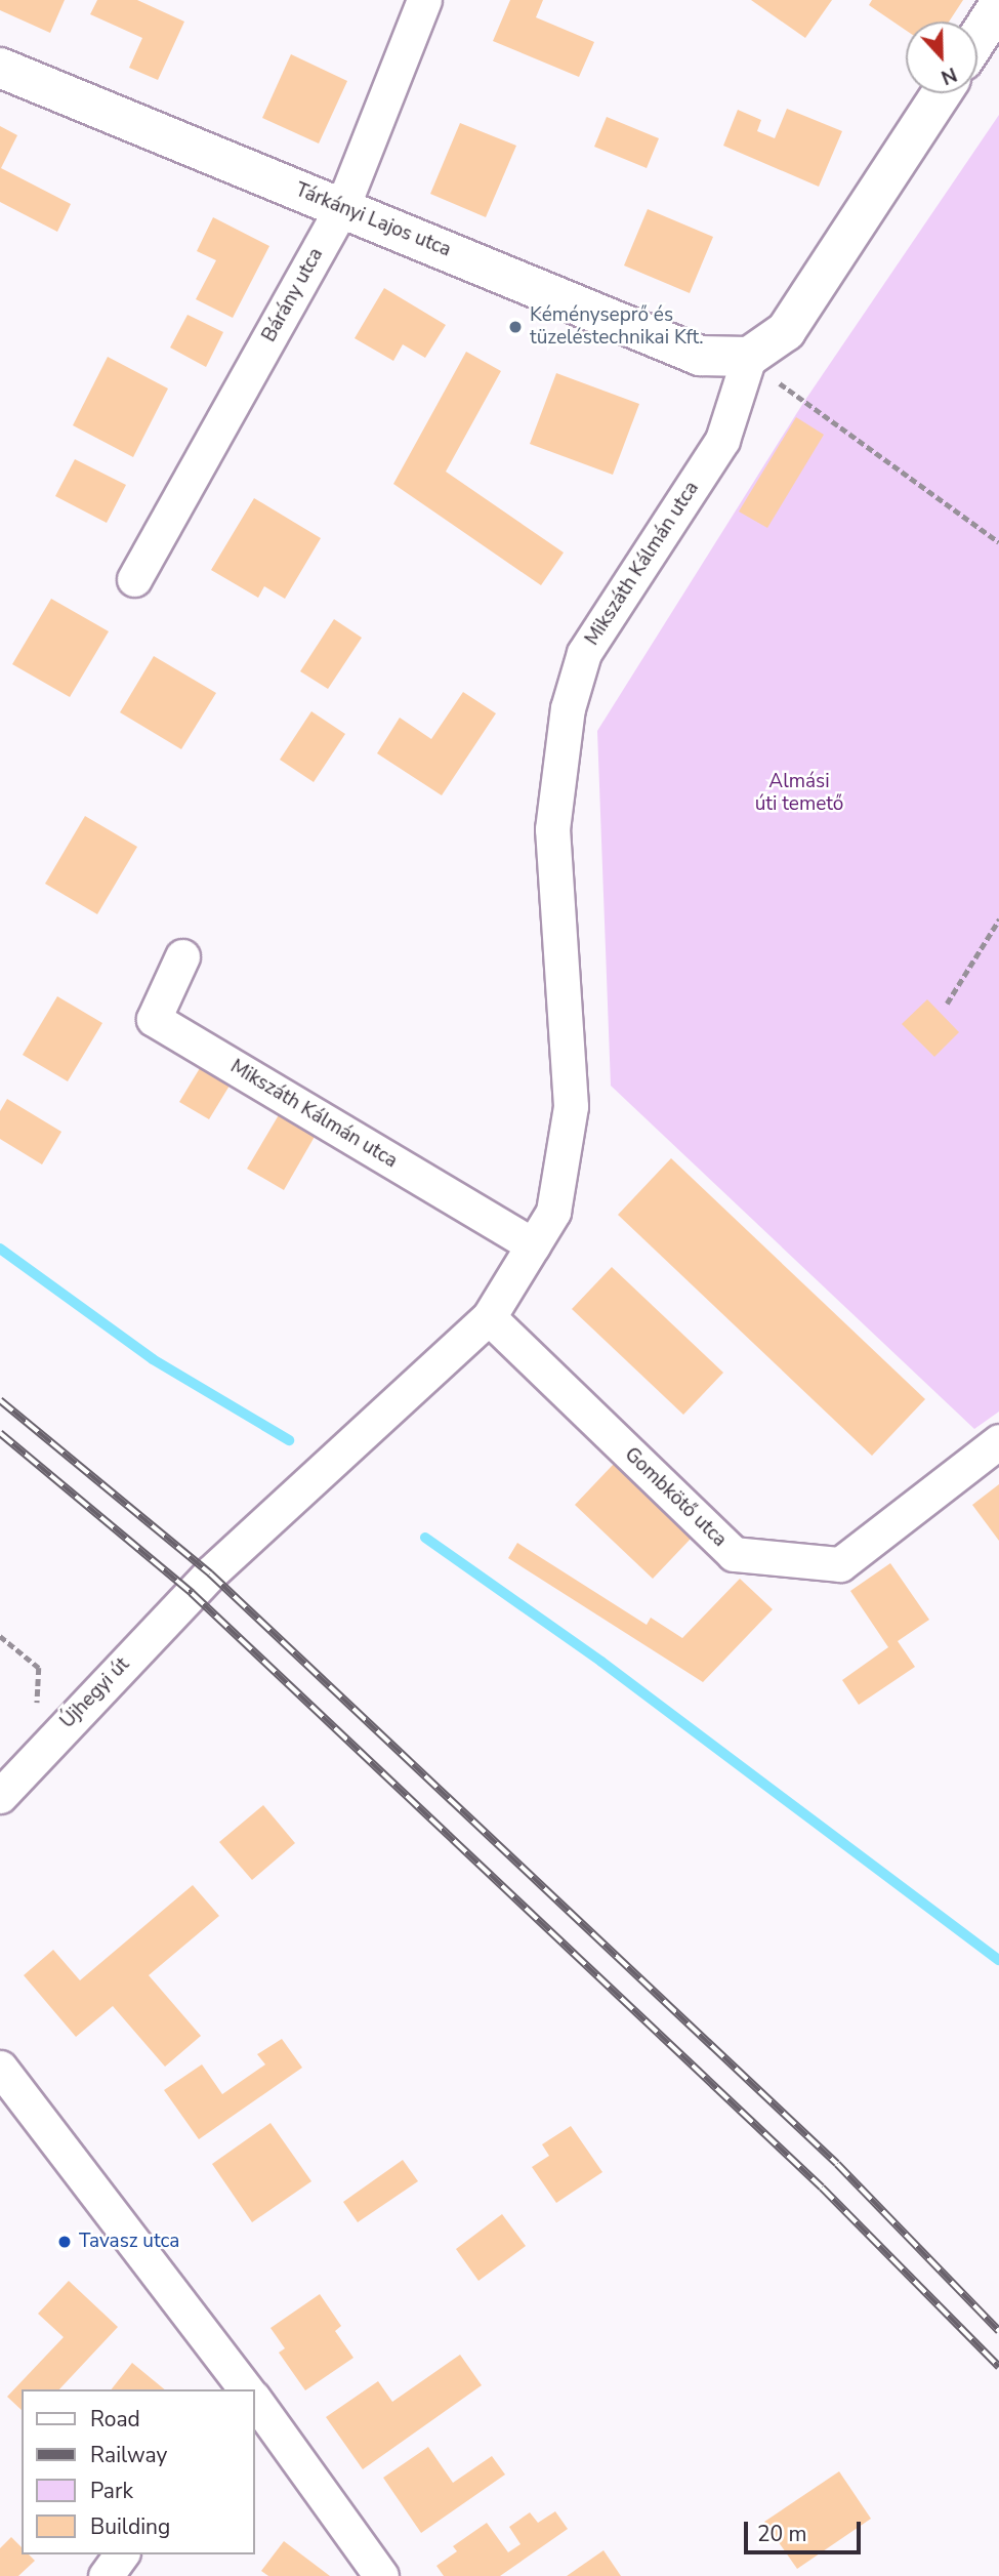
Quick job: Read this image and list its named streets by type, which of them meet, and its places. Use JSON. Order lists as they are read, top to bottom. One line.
{"streets":{"street":["Tárkányi Lajos utca","Bárány utca","Mikszáth Kálmán utca","Gombkötő utca","Újhegyi út"]},"crossings":[["Tárkányi Lajos utca","Bárány utca"],["Tárkányi Lajos utca","Mikszáth Kálmán utca"],["Mikszáth Kálmán utca","Gombkötő utca"],["Mikszáth Kálmán utca","Újhegyi út"]],"parks":["Almási úti temető"],"places":["Kéményseprő és tüzeléstechnikai Kft.","Tavasz utca"],"legend":["Road","Railway","Park","Building"],"scale_bar":"20 m","north":"bottom"}
